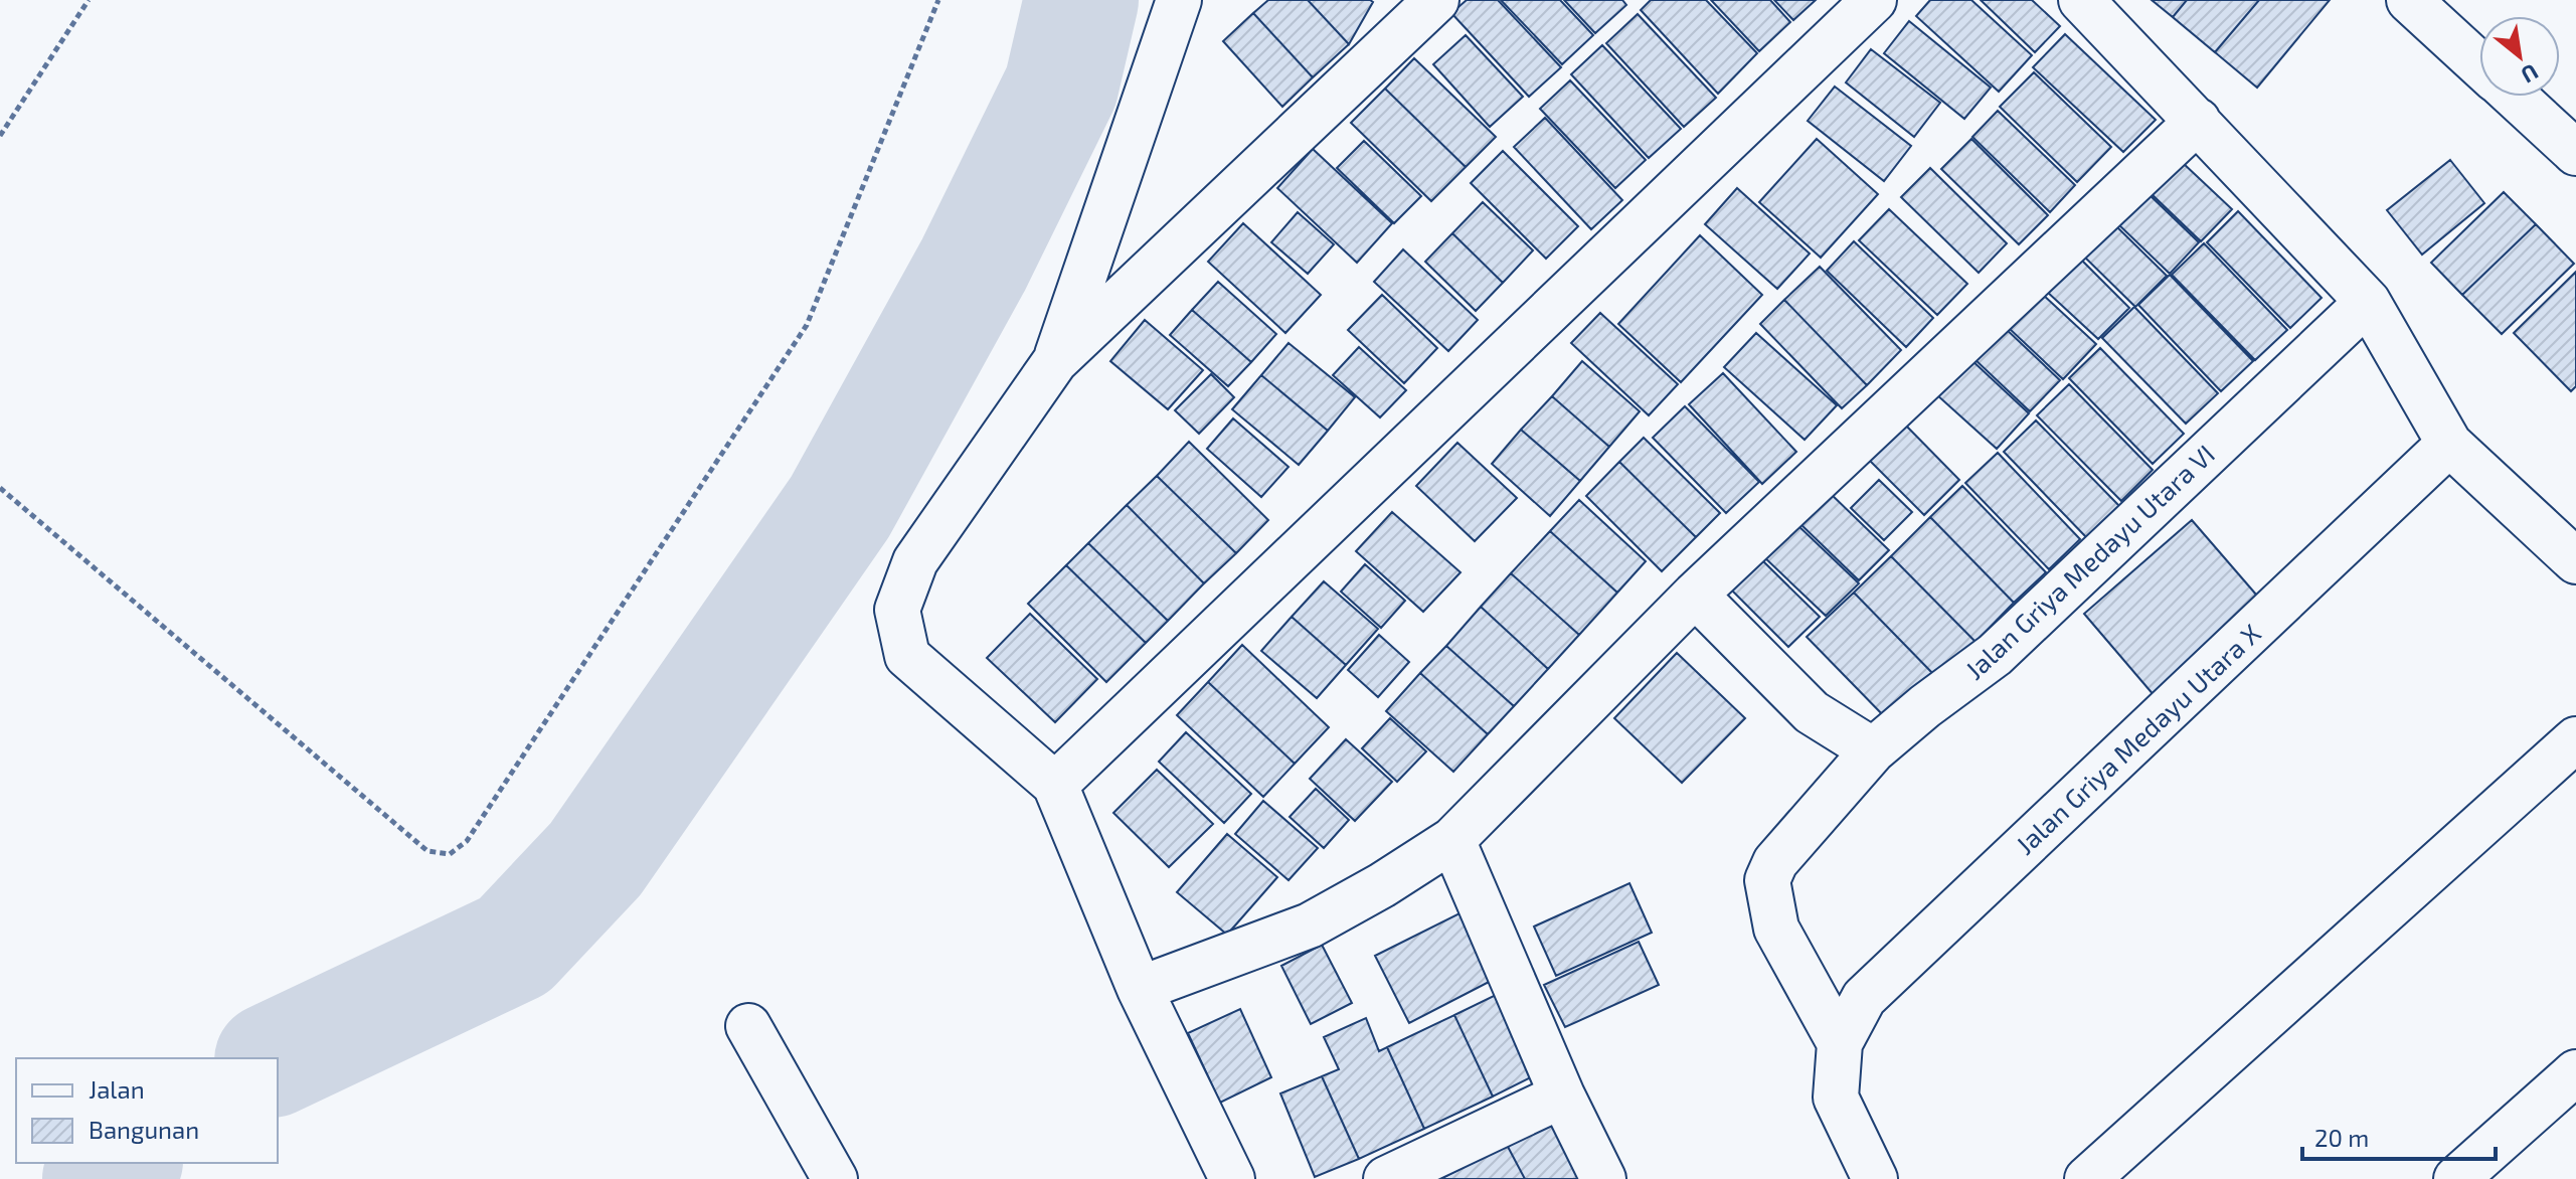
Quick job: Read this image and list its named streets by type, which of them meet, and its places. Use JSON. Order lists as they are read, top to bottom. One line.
{"streets":{"street":["Jalan Griya Medayu Utara VI","Jalan Griya Medayu Utara X"]},"crossings":[["Jalan Griya Medayu Utara VI","Jalan Griya Medayu Utara X"]],"legend":["Jalan","Bangunan"],"scale_bar":"20 m","north":"bottom right"}
